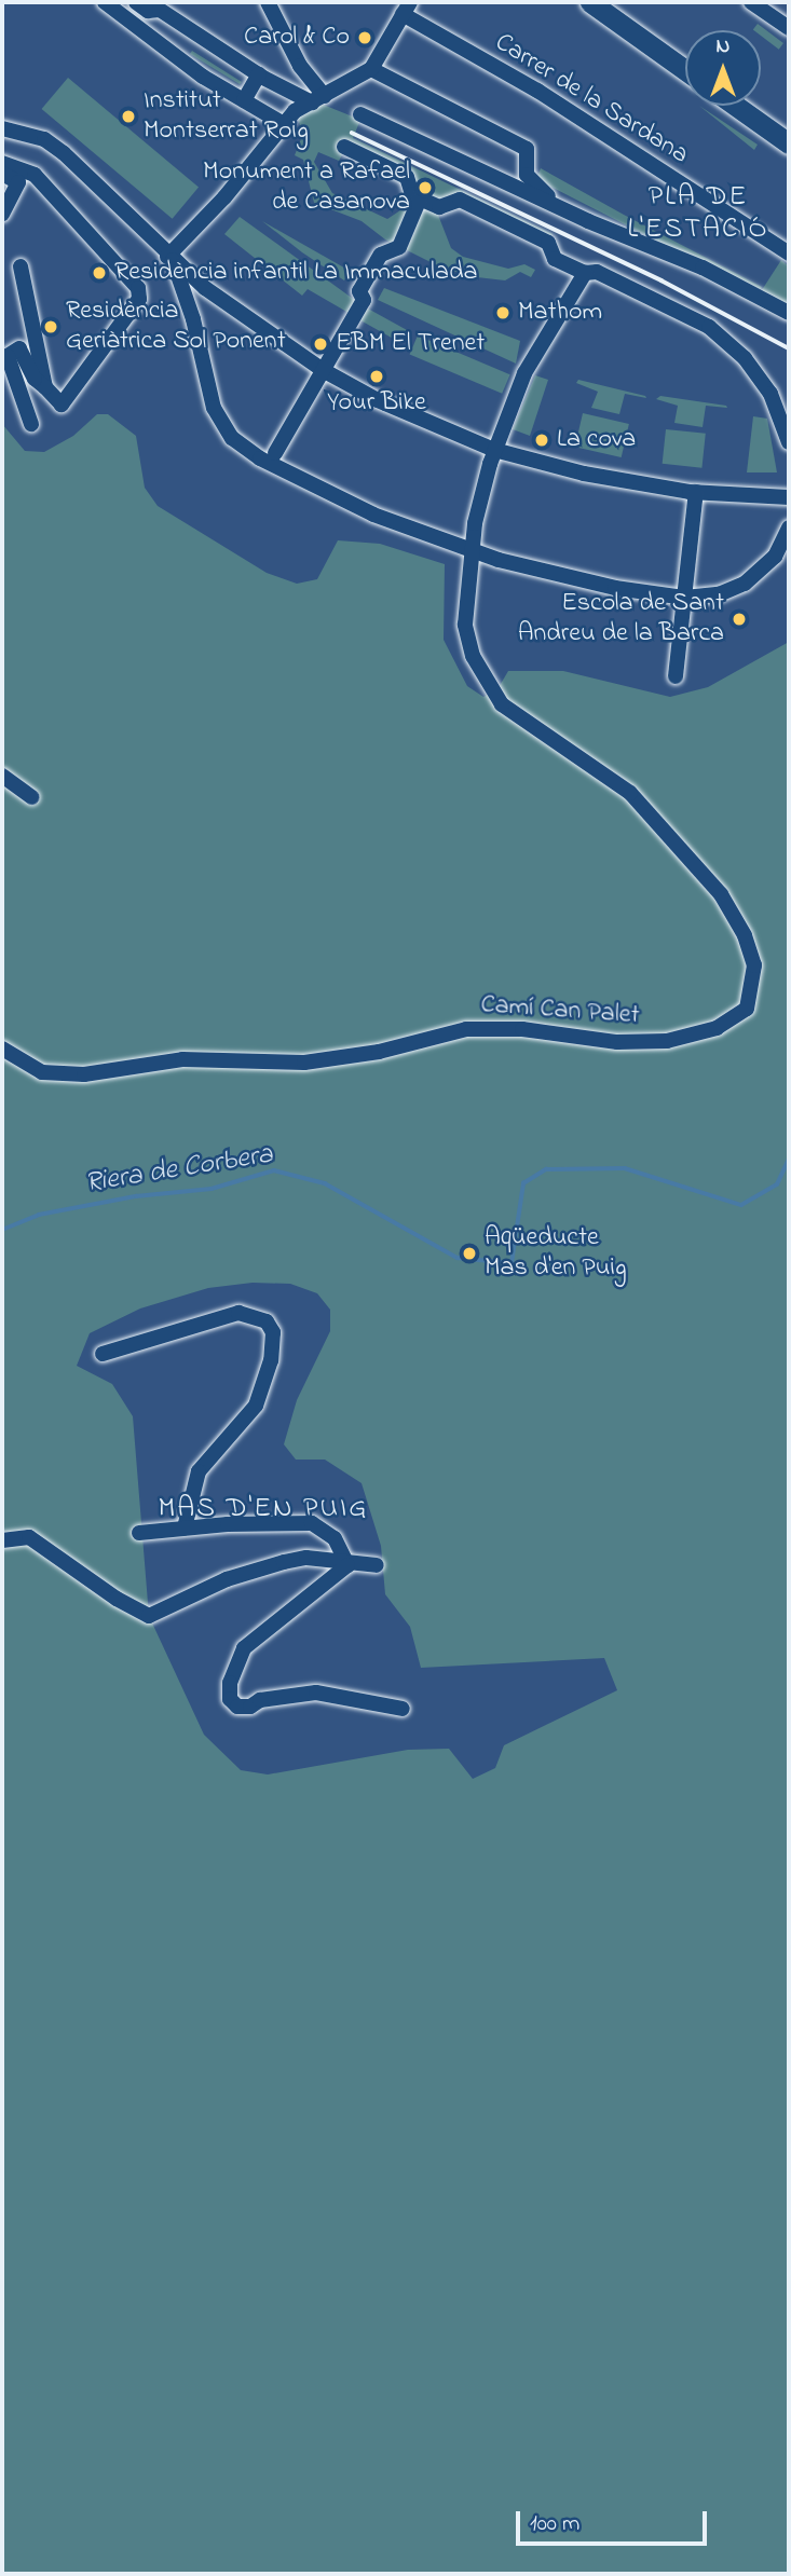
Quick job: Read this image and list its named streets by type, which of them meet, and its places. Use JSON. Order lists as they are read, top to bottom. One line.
{"streets":{"street":["Carrer de la Sardana","Camí Can Palet"]},"districts":["PLA DE L'ESTACIÓ","MAS D'EN PUIG"],"water":["Riera de Corbera"],"places":["Carol & Co","Institut Montserrat Roig","Monument a Rafael de Casanova","Residència infantil La Immaculada","Mathom","Residència Geriàtrica Sol Ponent","EBM El Trenet","Your Bike","La cova","Escola de Sant Andreu de la Barca","Aqüeducte Mas d'en Puig"],"scale_bar":"100 m","north":"top"}
